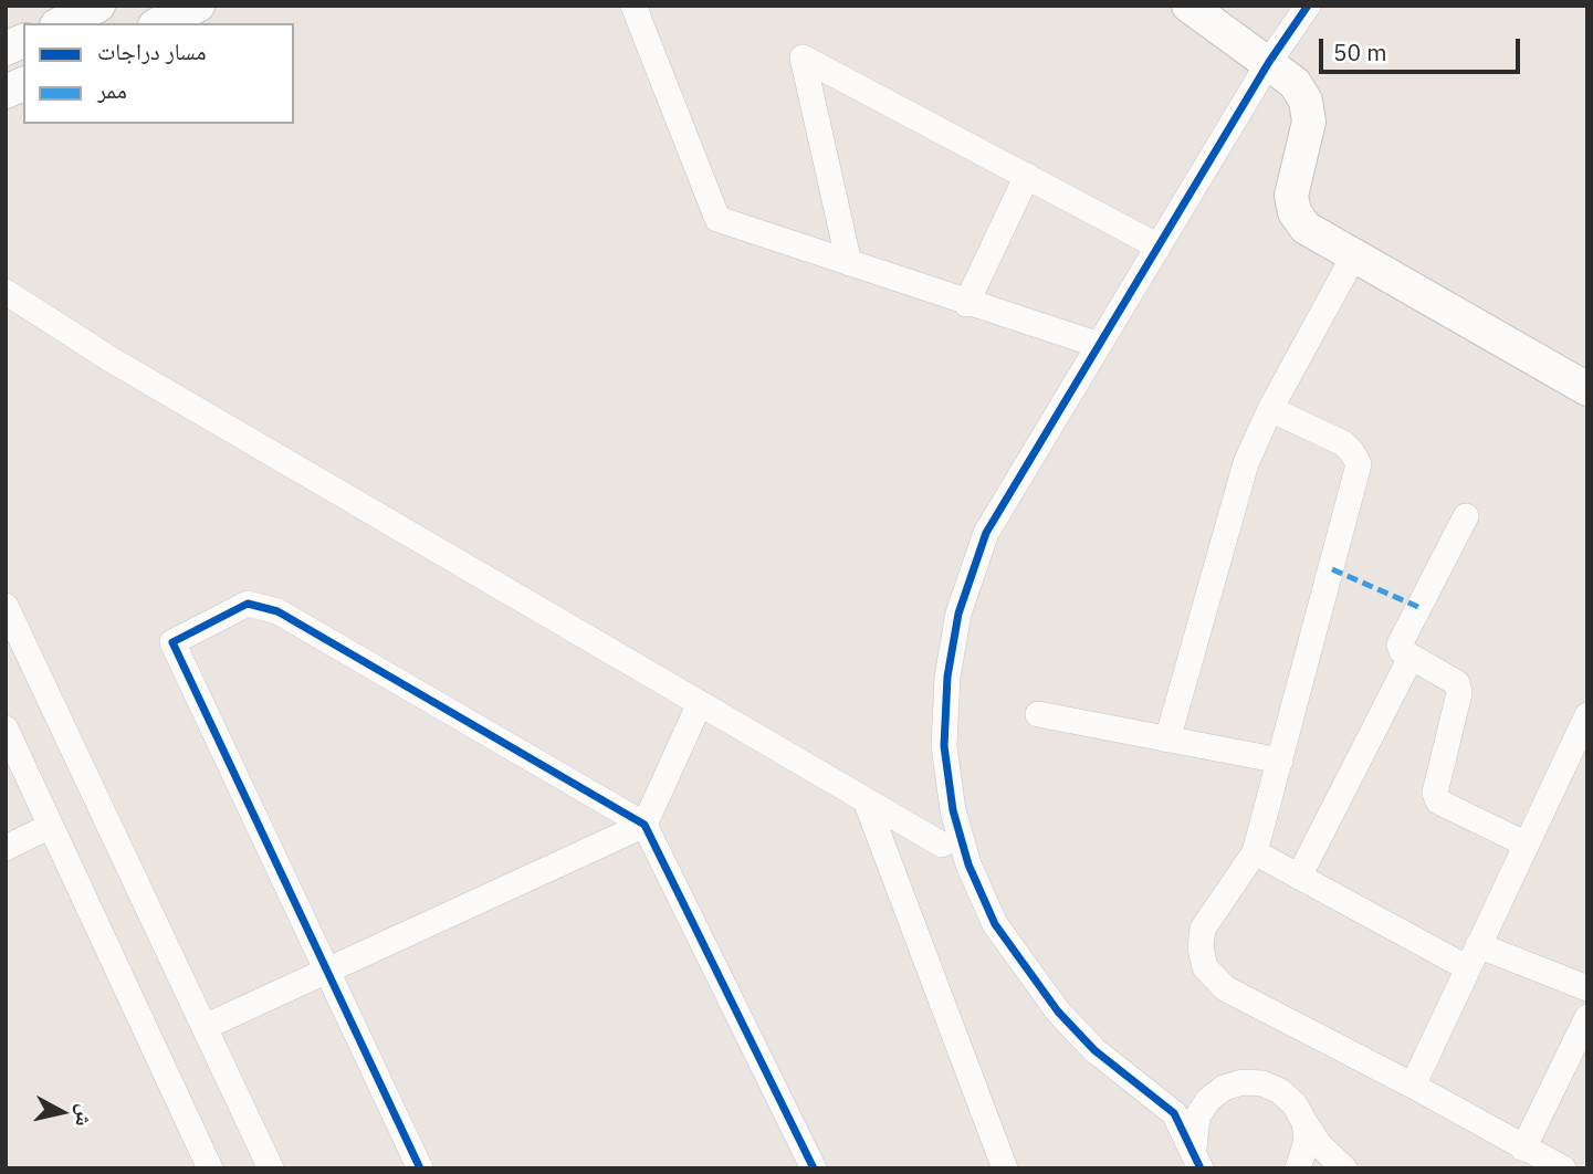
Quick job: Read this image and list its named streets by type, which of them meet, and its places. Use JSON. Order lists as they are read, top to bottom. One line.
{"legend":["مسار دراجات","ممر"],"scale_bar":"50 m","north":"right"}
